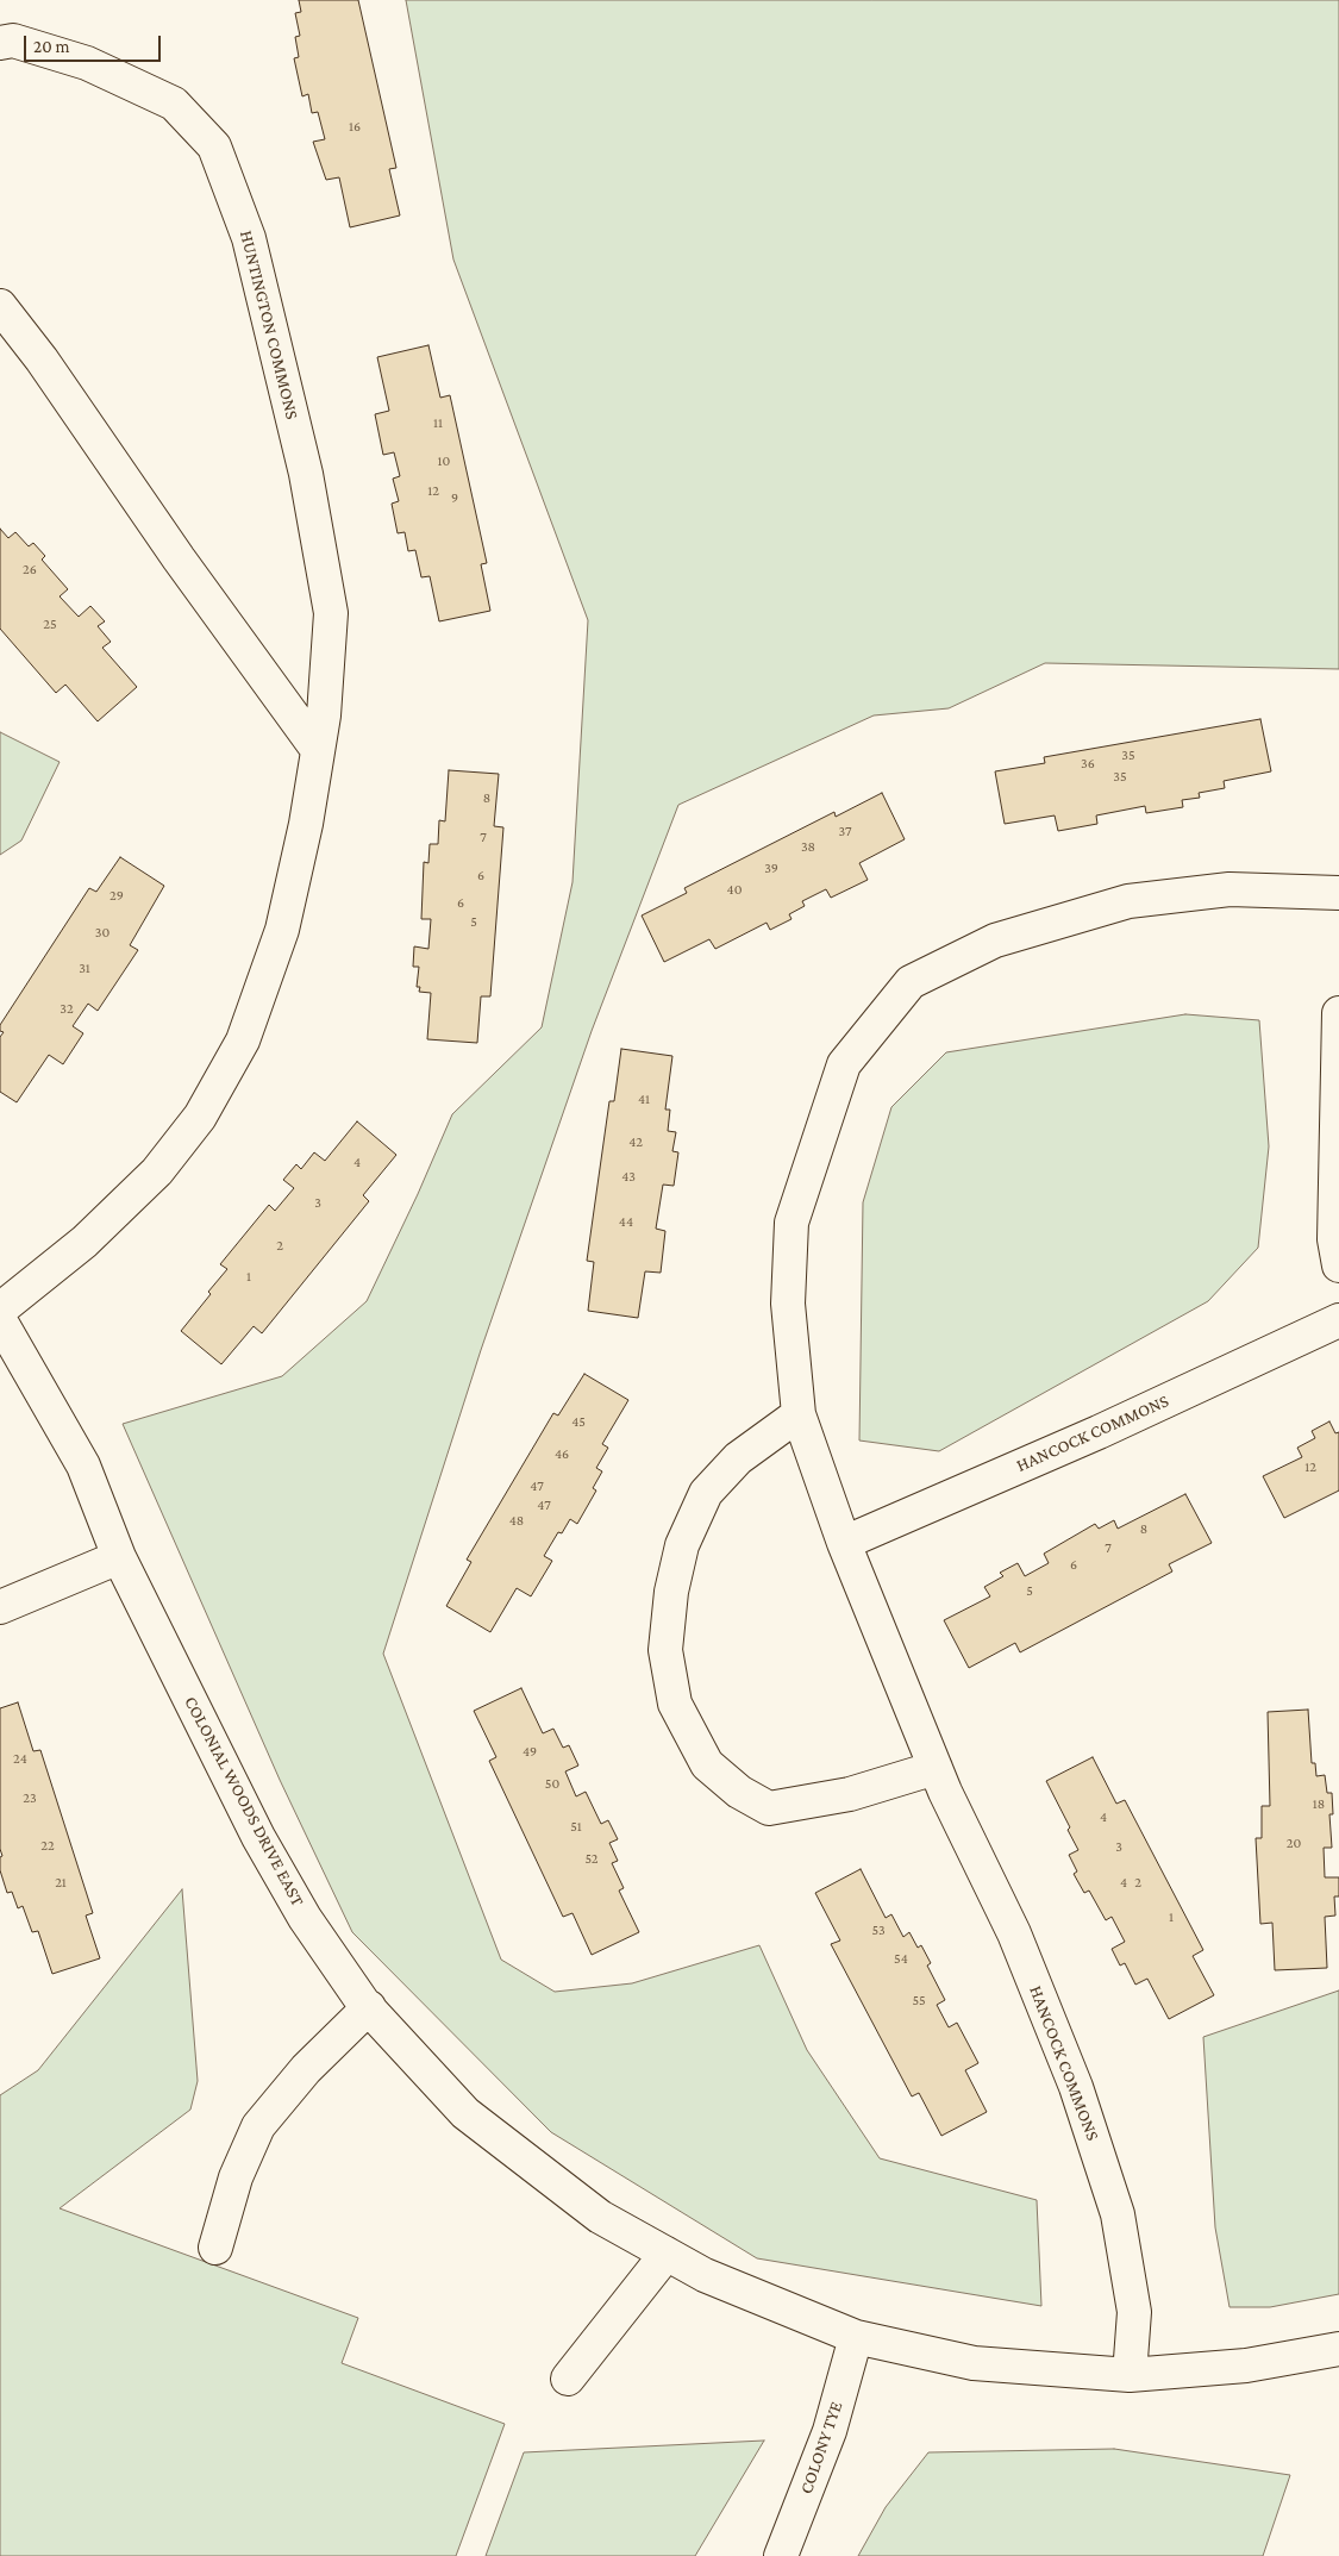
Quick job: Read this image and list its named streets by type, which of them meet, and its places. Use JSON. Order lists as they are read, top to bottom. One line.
{"streets":{"street":["HUNTINGTON COMMONS","HANCOCK COMMONS","COLONIAL WOODS DRIVE EAST","COLONY TYE"]},"crossings":[["HANCOCK COMMONS","COLONIAL WOODS DRIVE EAST"],["COLONIAL WOODS DRIVE EAST","COLONY TYE"]],"house_numbers":["16","11","10","12","9","26","25","35","36","35","8","37","7","38","39","6","40","29","6","5","30","31","32","41","42","4","43","3","44","2","1","45","46","12","47","47","48","8","7","6","5","49","24","50","23","18","4","51","20","22","3","52","21","4","2","1","53","54","55"],"scale_bar":"20 m"}
